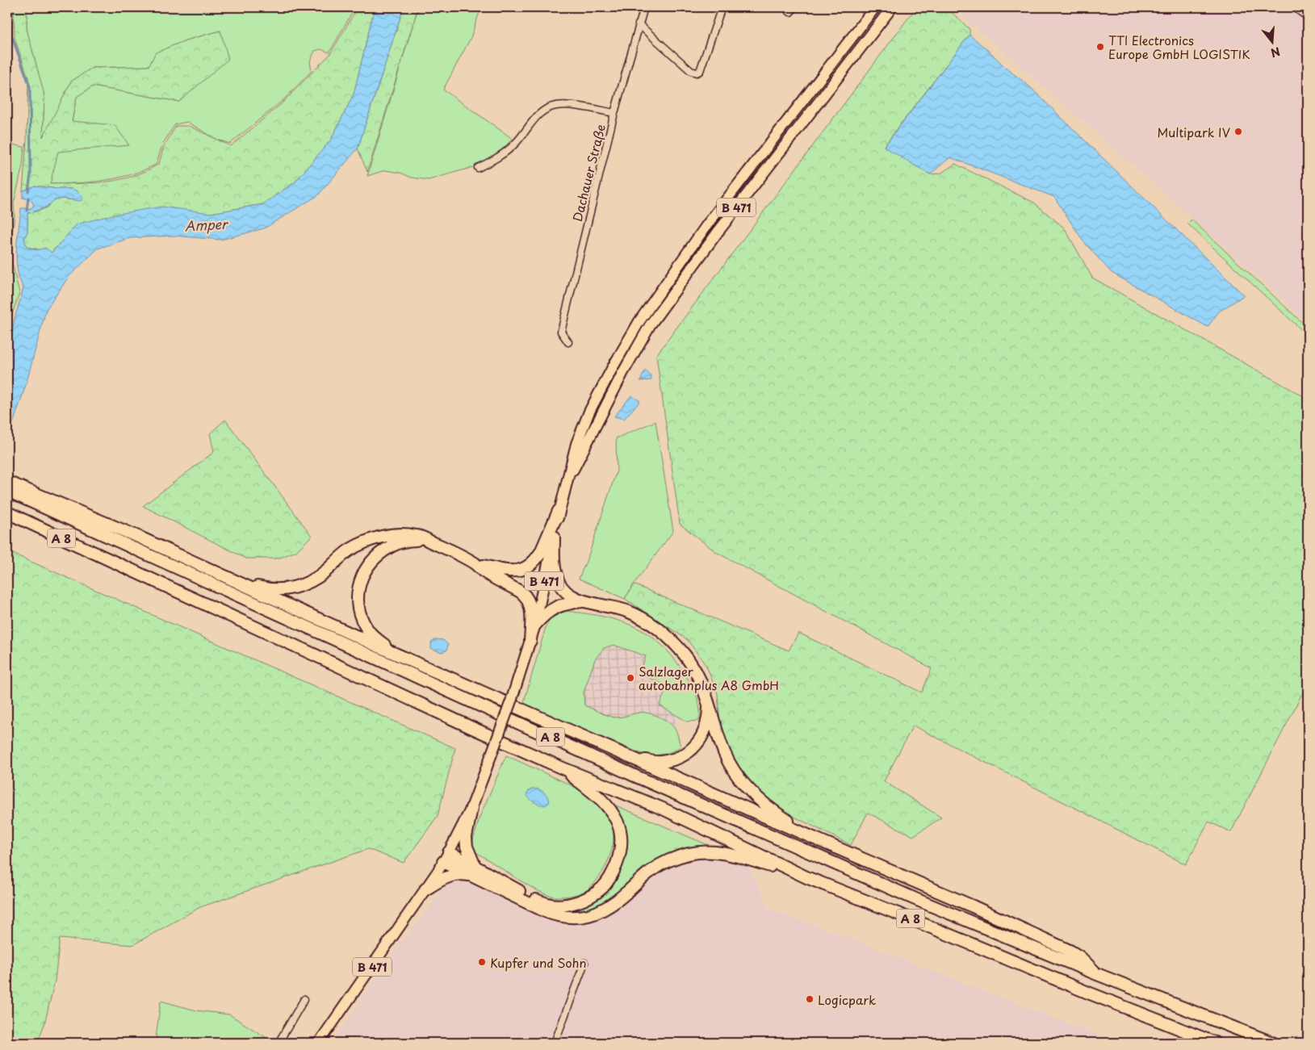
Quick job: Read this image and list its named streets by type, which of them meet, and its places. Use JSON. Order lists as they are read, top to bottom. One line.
{"streets":{"highway":["A 8"],"main road":["B 471"],"street":["Dachauer Straße"]},"water":["Amper"],"places":["TTI Electronics Europe GmbH LOGISTIK","Multipark IV","Salzlager autobahnplus A8 GmbH","Kupfer und Sohn","Logicpark"],"north":"bottom"}
